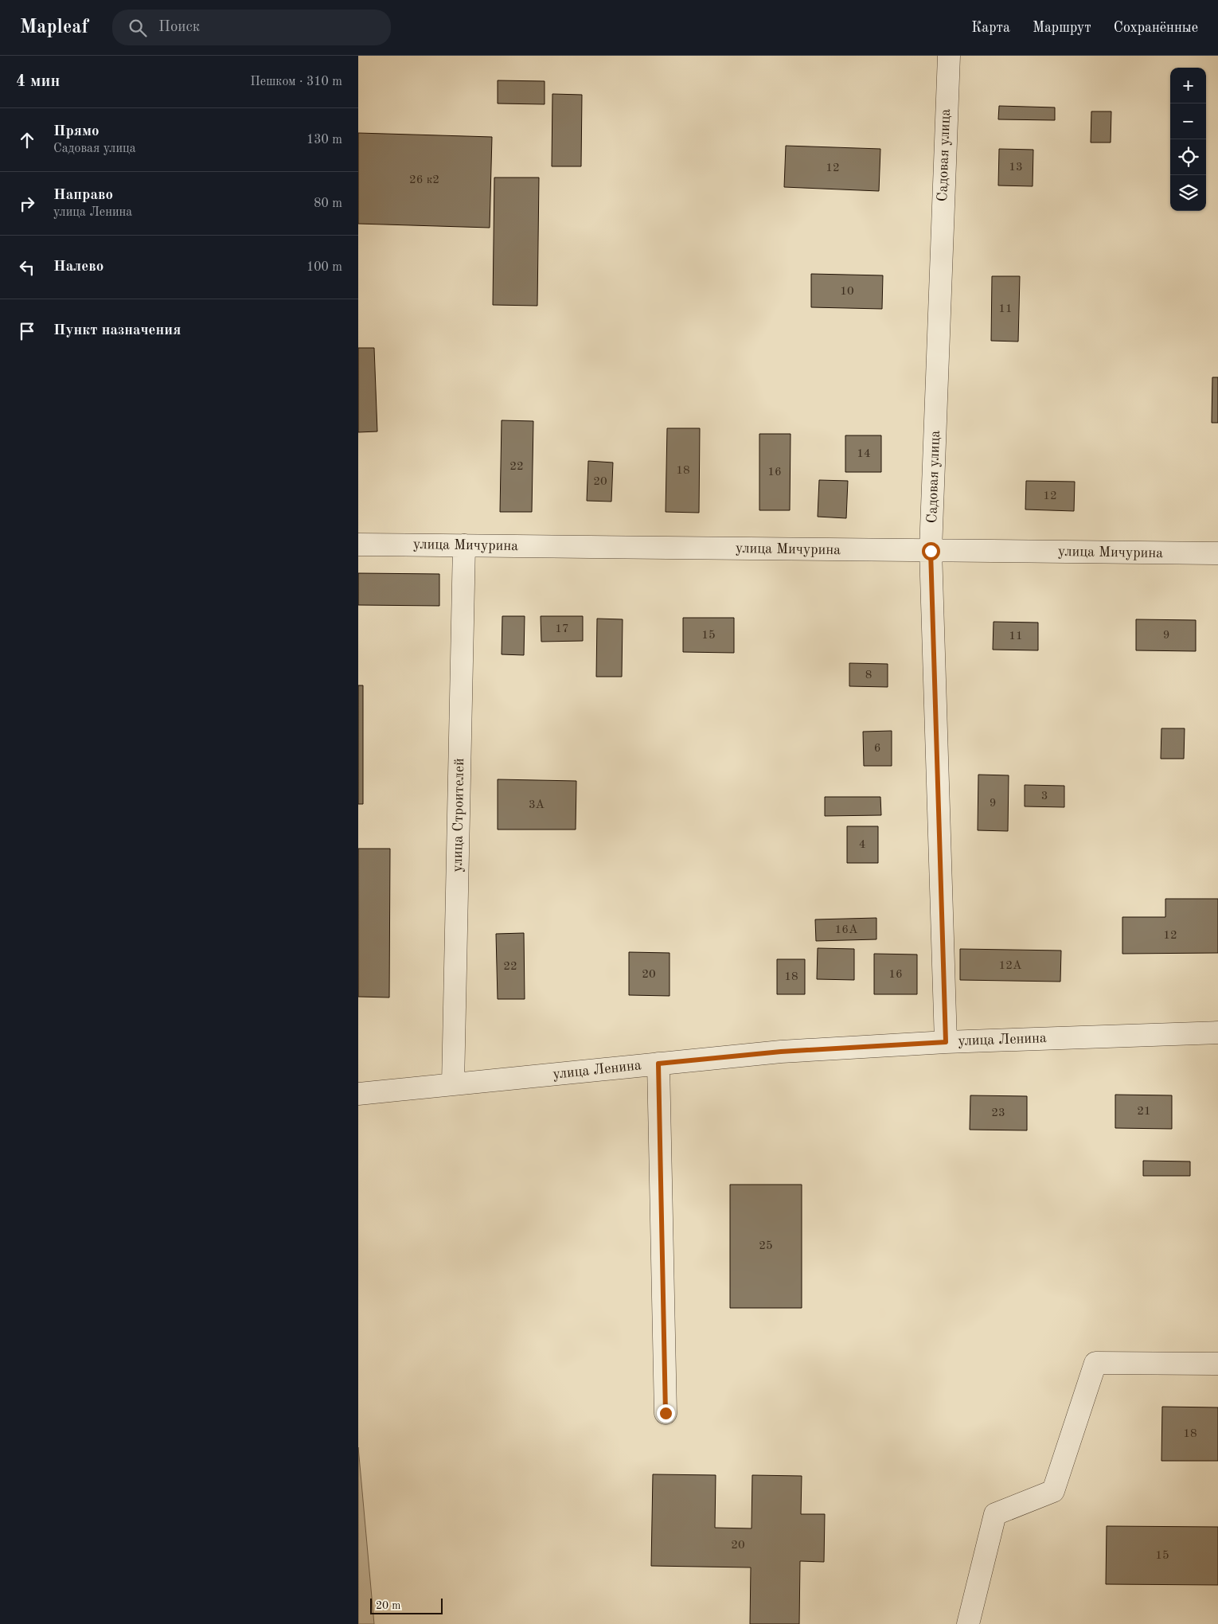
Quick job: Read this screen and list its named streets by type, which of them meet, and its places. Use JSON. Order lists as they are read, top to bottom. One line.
{"streets":{"street":["Садовая улица","улица Мичурина","улица Строителей","улица Ленина"]},"crossings":[["Садовая улица","улица Мичурина"],["Садовая улица","улица Ленина"],["улица Мичурина","улица Строителей"],["улица Строителей","улица Ленина"]],"house_numbers":["13","12","26 к2","10","11","14","22","18","16","20","12","17","15","9","11","8","6","3","9","3А","4","16А","12","12А","22","20","16","18","21","23","25","18","20","15"],"scale_bar":"20 m","page":{"header":"Mapleaf","search":"Поиск","nav":["Карта","Маршрут","Сохранённые"],"heading":["4 мин","Пешком · 310 m"],"map_buttons":["+","−"],"list":[["Прямо","Садовая улица","130 m"],["Направо","улица Ленина","80 m"],["Налево","100 m"],"Пункт назначения"],"scale":"20 m"}}
